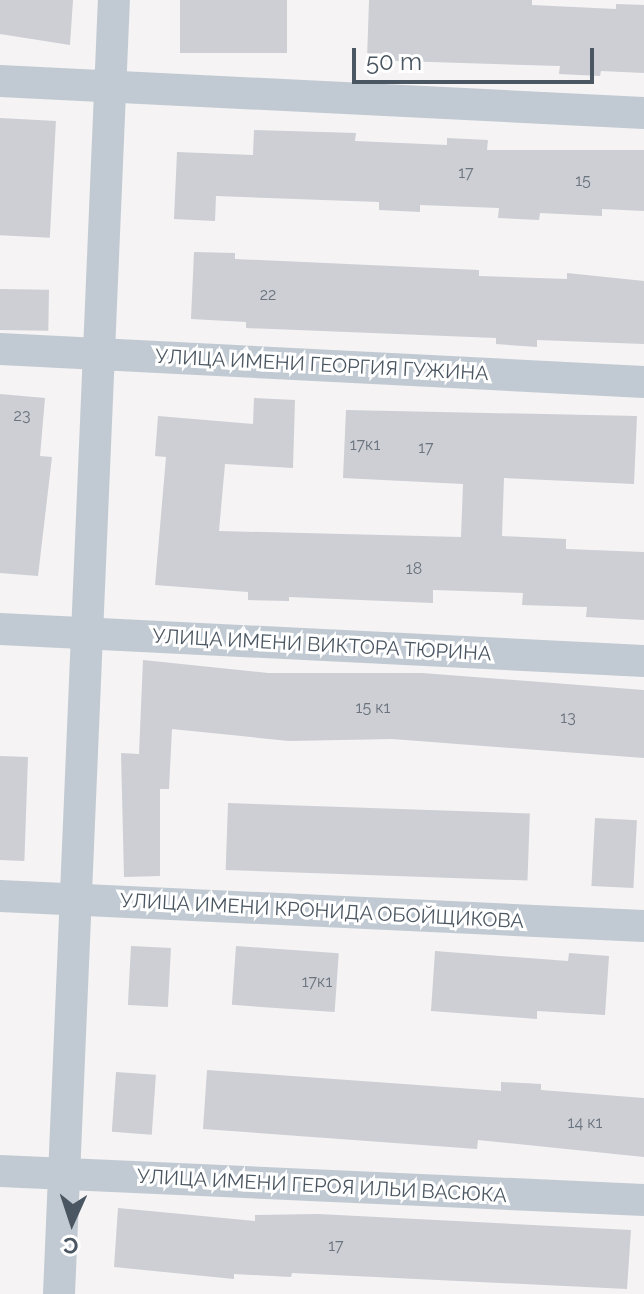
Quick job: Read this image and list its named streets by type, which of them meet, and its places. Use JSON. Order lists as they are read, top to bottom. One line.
{"streets":{"street":["УЛИЦА ИМЕНИ ГЕОРГИЯ ГУЖИНА","УЛИЦА ИМЕНИ ВИКТОРА ТЮРИНА","УЛИЦА ИМЕНИ КРОНИДА ОБОЙЩИКОВА","УЛИЦА ИМЕНИ ГЕРОЯ ИЛЬИ ВАСЮКА"]},"house_numbers":["17","15","22","23","17к1","17","18","15 к1","13","17к1","14 к1","17"],"scale_bar":"50 m","north":"bottom"}
